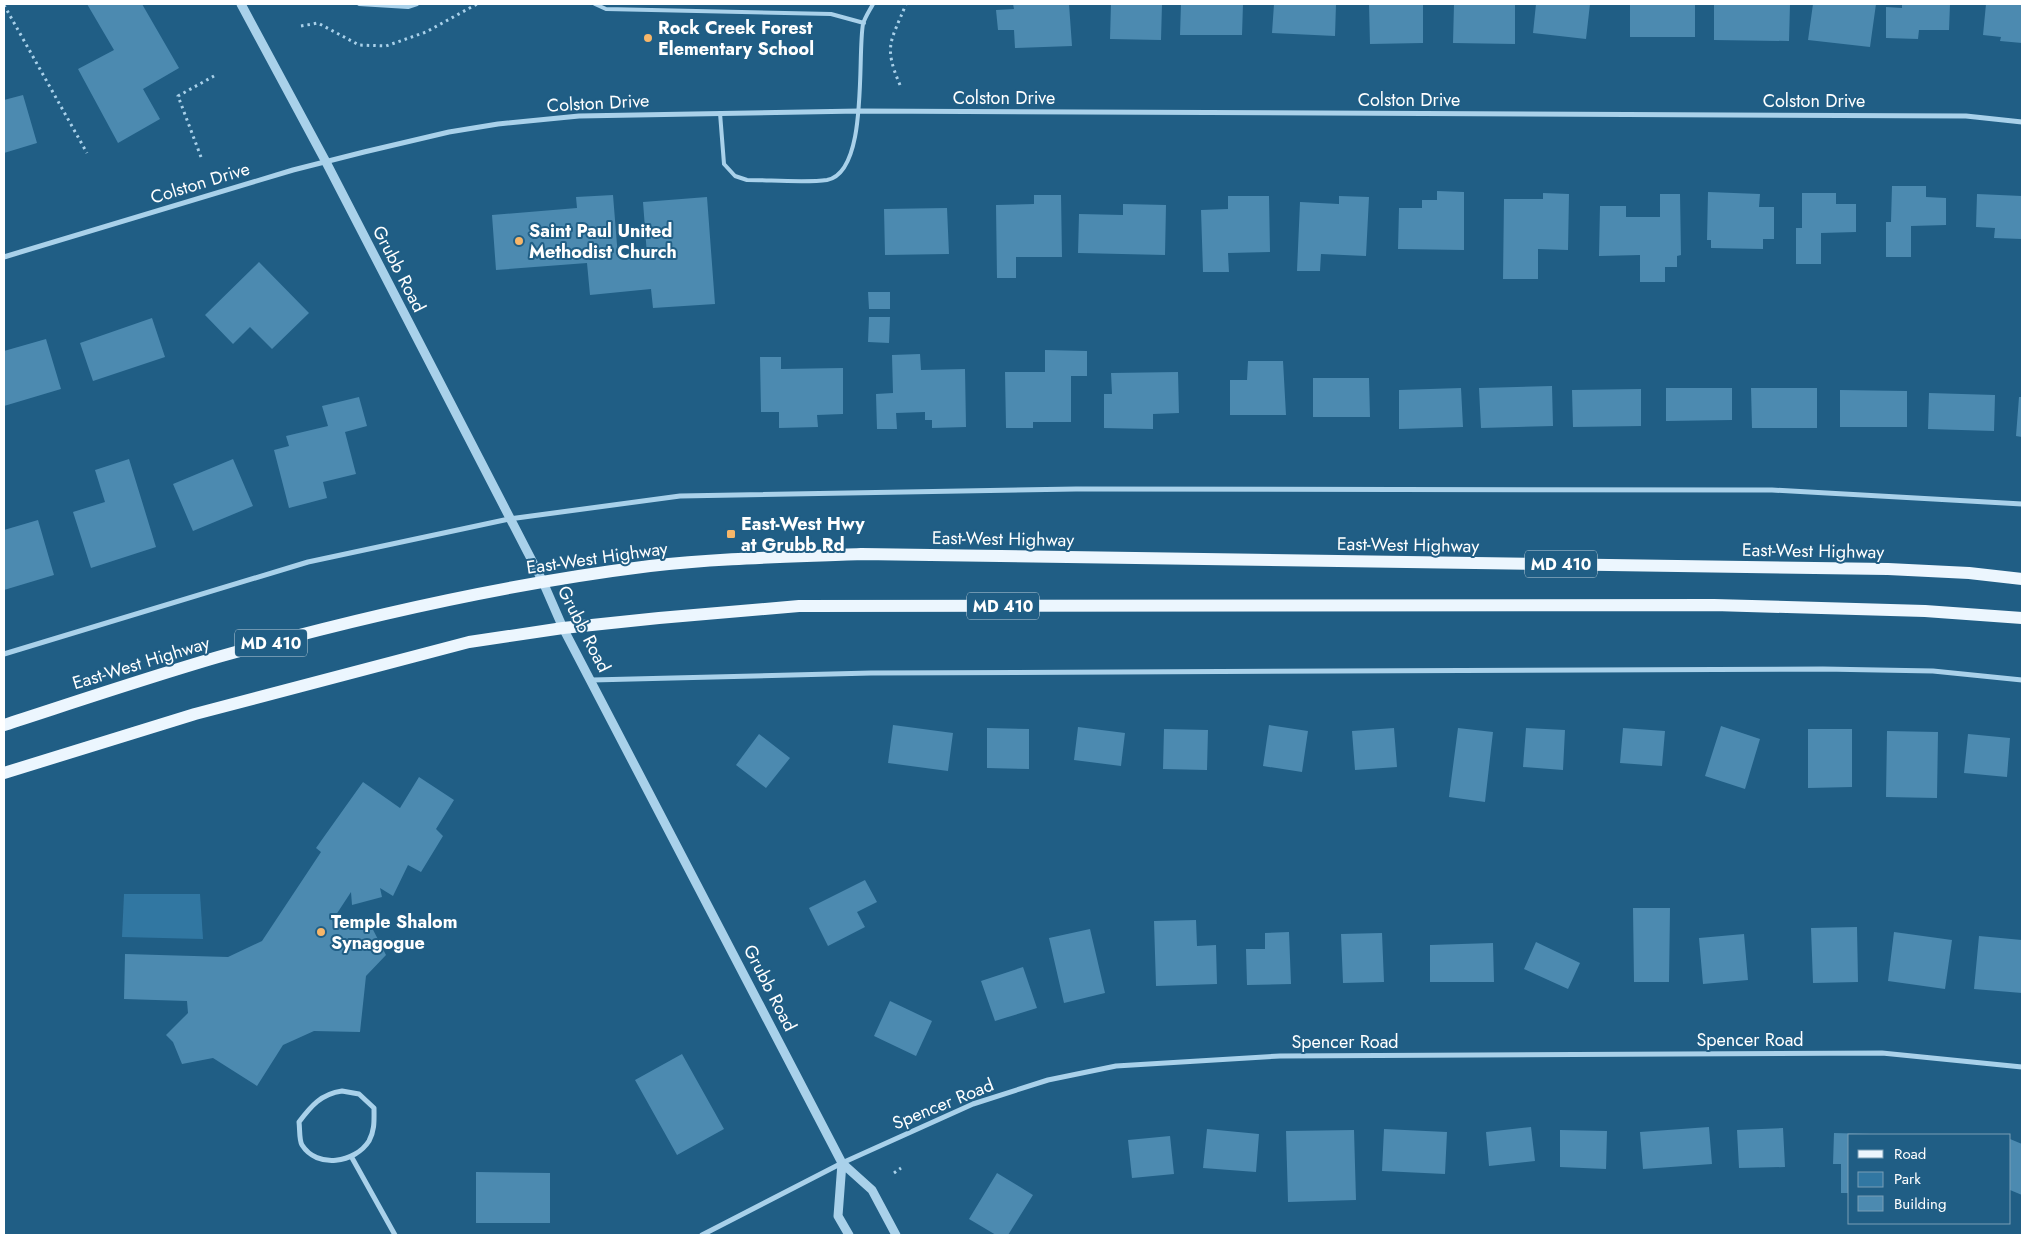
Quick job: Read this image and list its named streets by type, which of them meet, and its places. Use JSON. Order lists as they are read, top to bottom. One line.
{"streets":{"main road":["East-West Highway","MD 410"],"street":["Colston Drive","Grubb Road","Spencer Road"]},"crossings":[["Colston Drive","Grubb Road"],["Grubb Road","East-West Highway"],["Grubb Road","MD 410"],["Grubb Road","Spencer Road"]],"places":{"other":["Rock Creek Forest Elementary School","Saint Paul United Methodist Church","Temple Shalom Synagogue"],"transit":["East-West Hwy at Grubb Rd"]},"legend":["Road","Park","Building"]}
